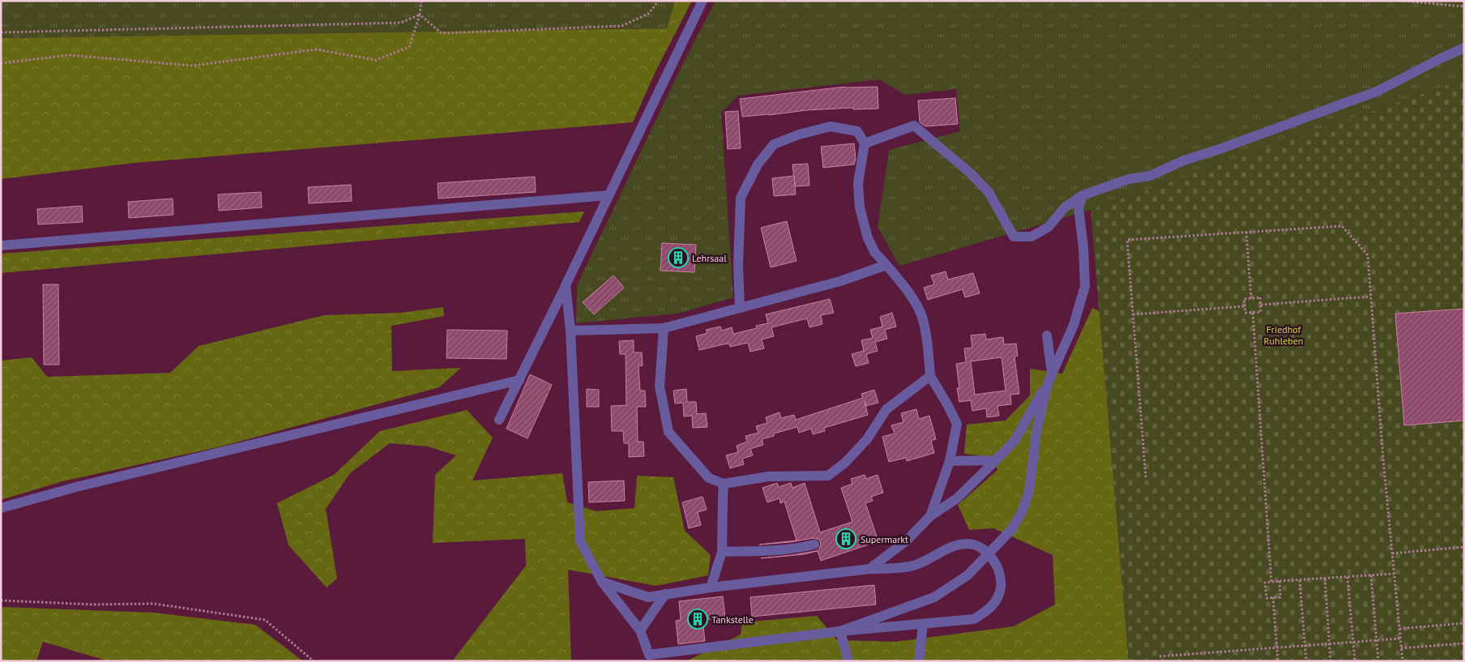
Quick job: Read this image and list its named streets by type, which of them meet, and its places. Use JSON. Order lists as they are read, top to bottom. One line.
{"parks":["Friedhof Ruhleben"],"places":{"building":["Lehrsaal","Supermarkt","Tankstelle"]}}
